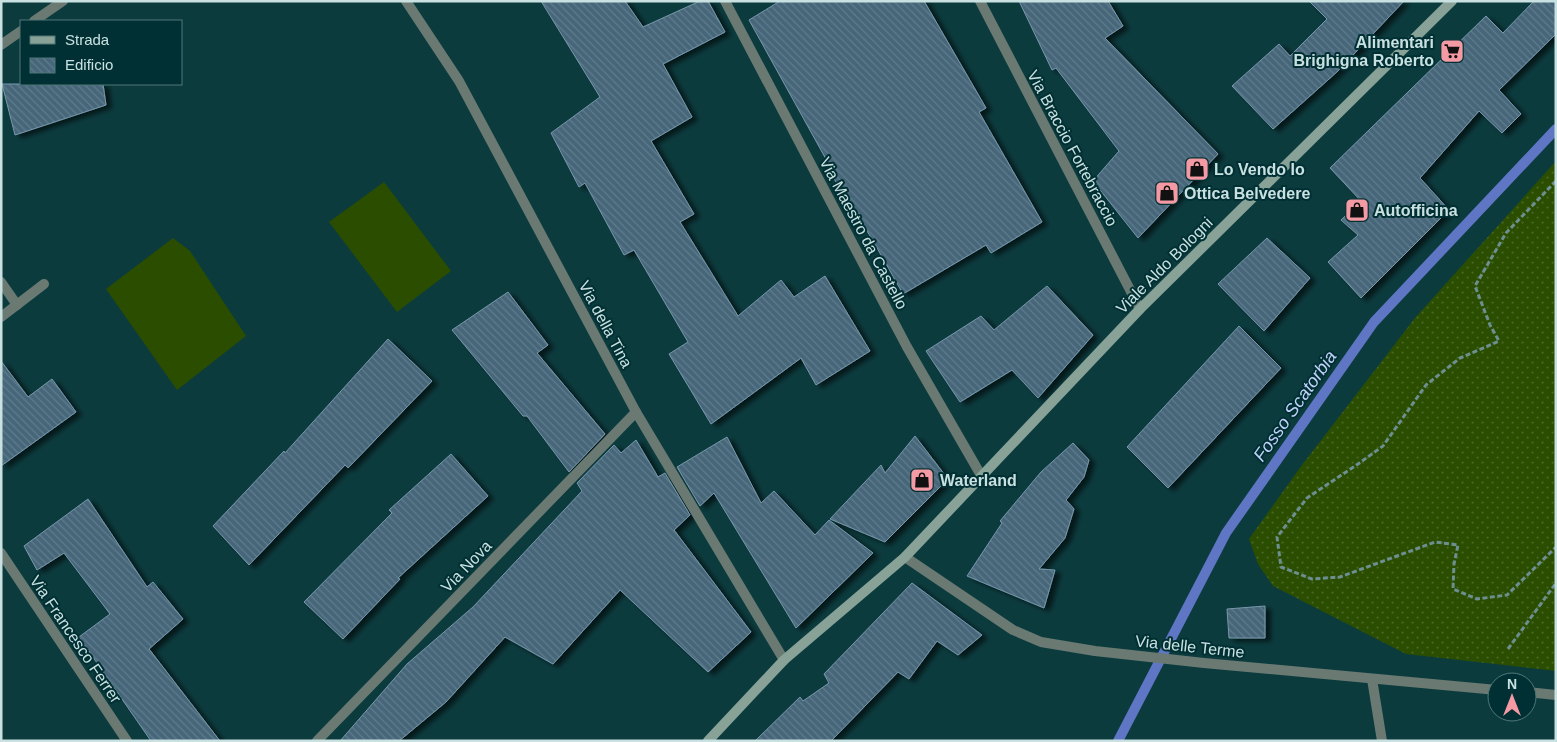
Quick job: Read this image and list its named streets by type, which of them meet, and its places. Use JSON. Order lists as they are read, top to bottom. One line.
{"streets":{"main road":["Viale Aldo Bologni"],"street":["Via Braccio Fortebraccio","Via Maestro da Castello","Via della Tina","Via Nova","Via Francesco Ferrer","Via delle Terme"]},"crossings":[["Via Braccio Fortebraccio","Viale Aldo Bologni"],["Via Maestro da Castello","Viale Aldo Bologni"],["Viale Aldo Bologni","Via della Tina"],["Viale Aldo Bologni","Via delle Terme"],["Via della Tina","Via Nova"]],"water":["Fosso Scatorbia"],"places":{"supermarket":["Alimentari Brighigna Roberto"],"shop":["Lo Vendo Io","Ottica Belvedere","Autofficina","Waterland"]},"legend":["Strada","Edificio"],"north":"top"}
